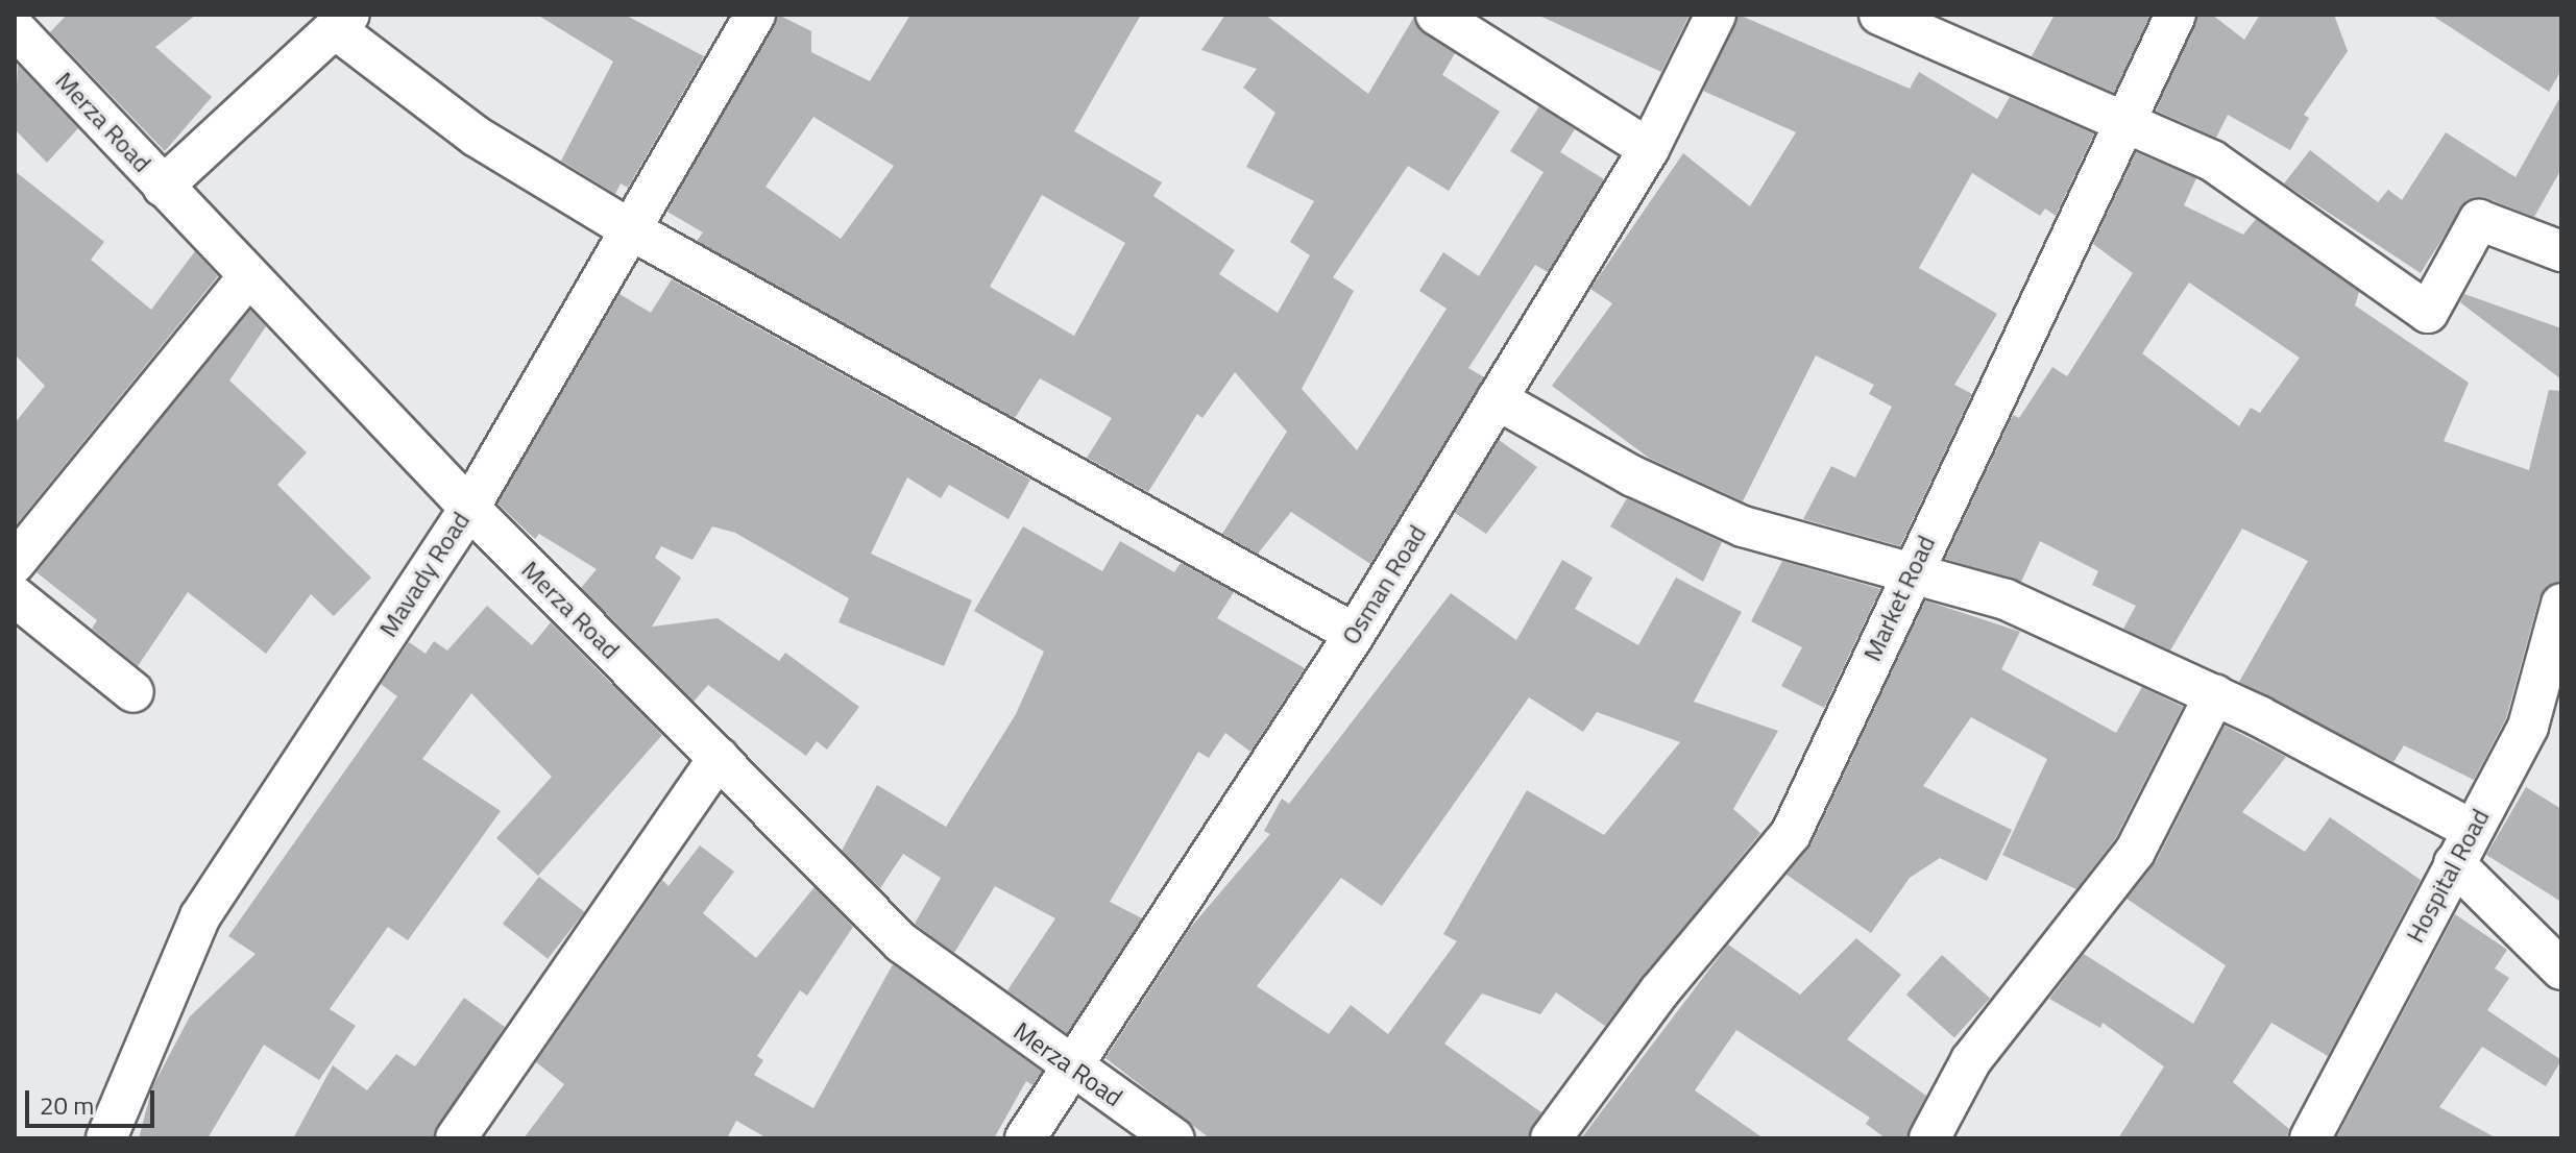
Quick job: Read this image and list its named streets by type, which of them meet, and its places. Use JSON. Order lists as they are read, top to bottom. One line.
{"streets":{"street":["Merza Road","Mavady Road","Osman Road","Market Road","Hospital Road"]},"crossings":[["Merza Road","Mavady Road"],["Merza Road","Osman Road"]],"scale_bar":"20 m"}
